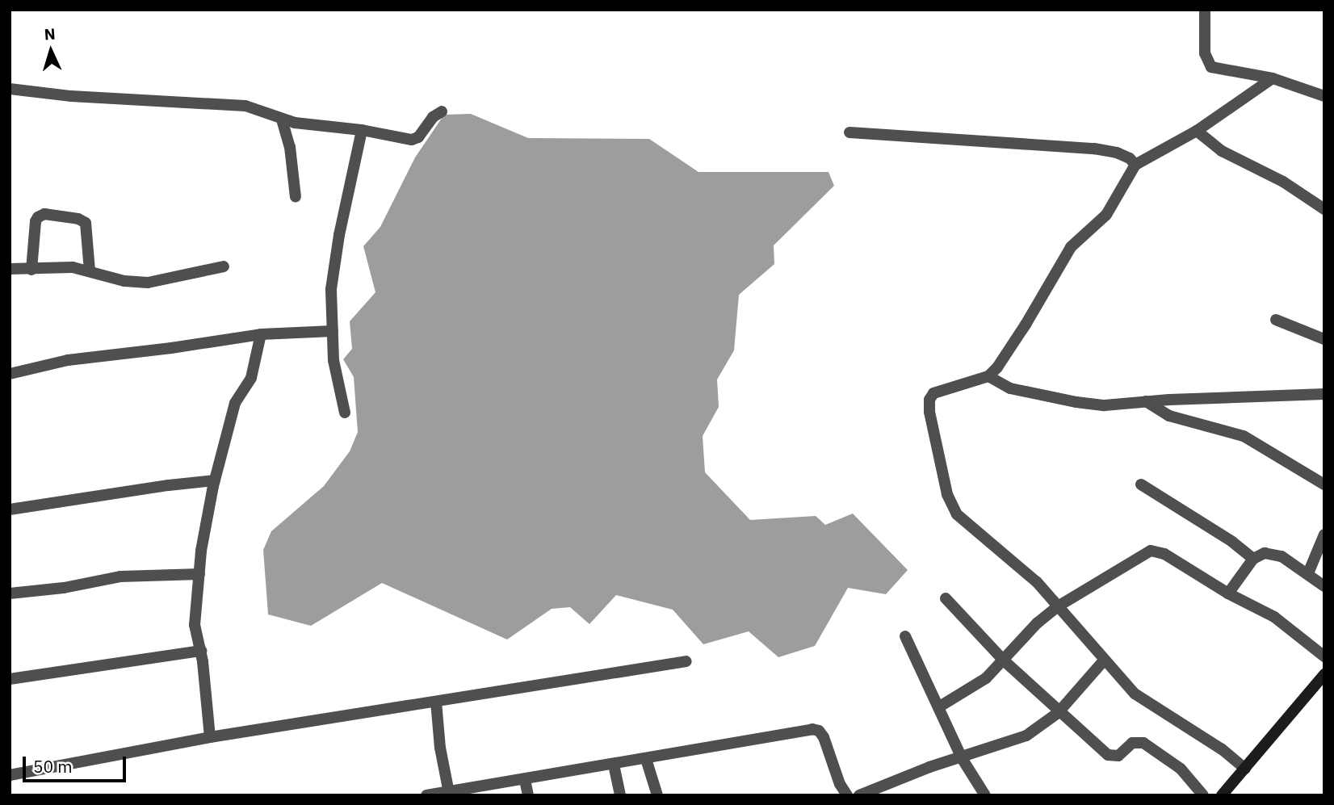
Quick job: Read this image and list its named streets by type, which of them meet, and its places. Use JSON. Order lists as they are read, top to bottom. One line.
{"scale_bar":"50 m","north":"top"}
